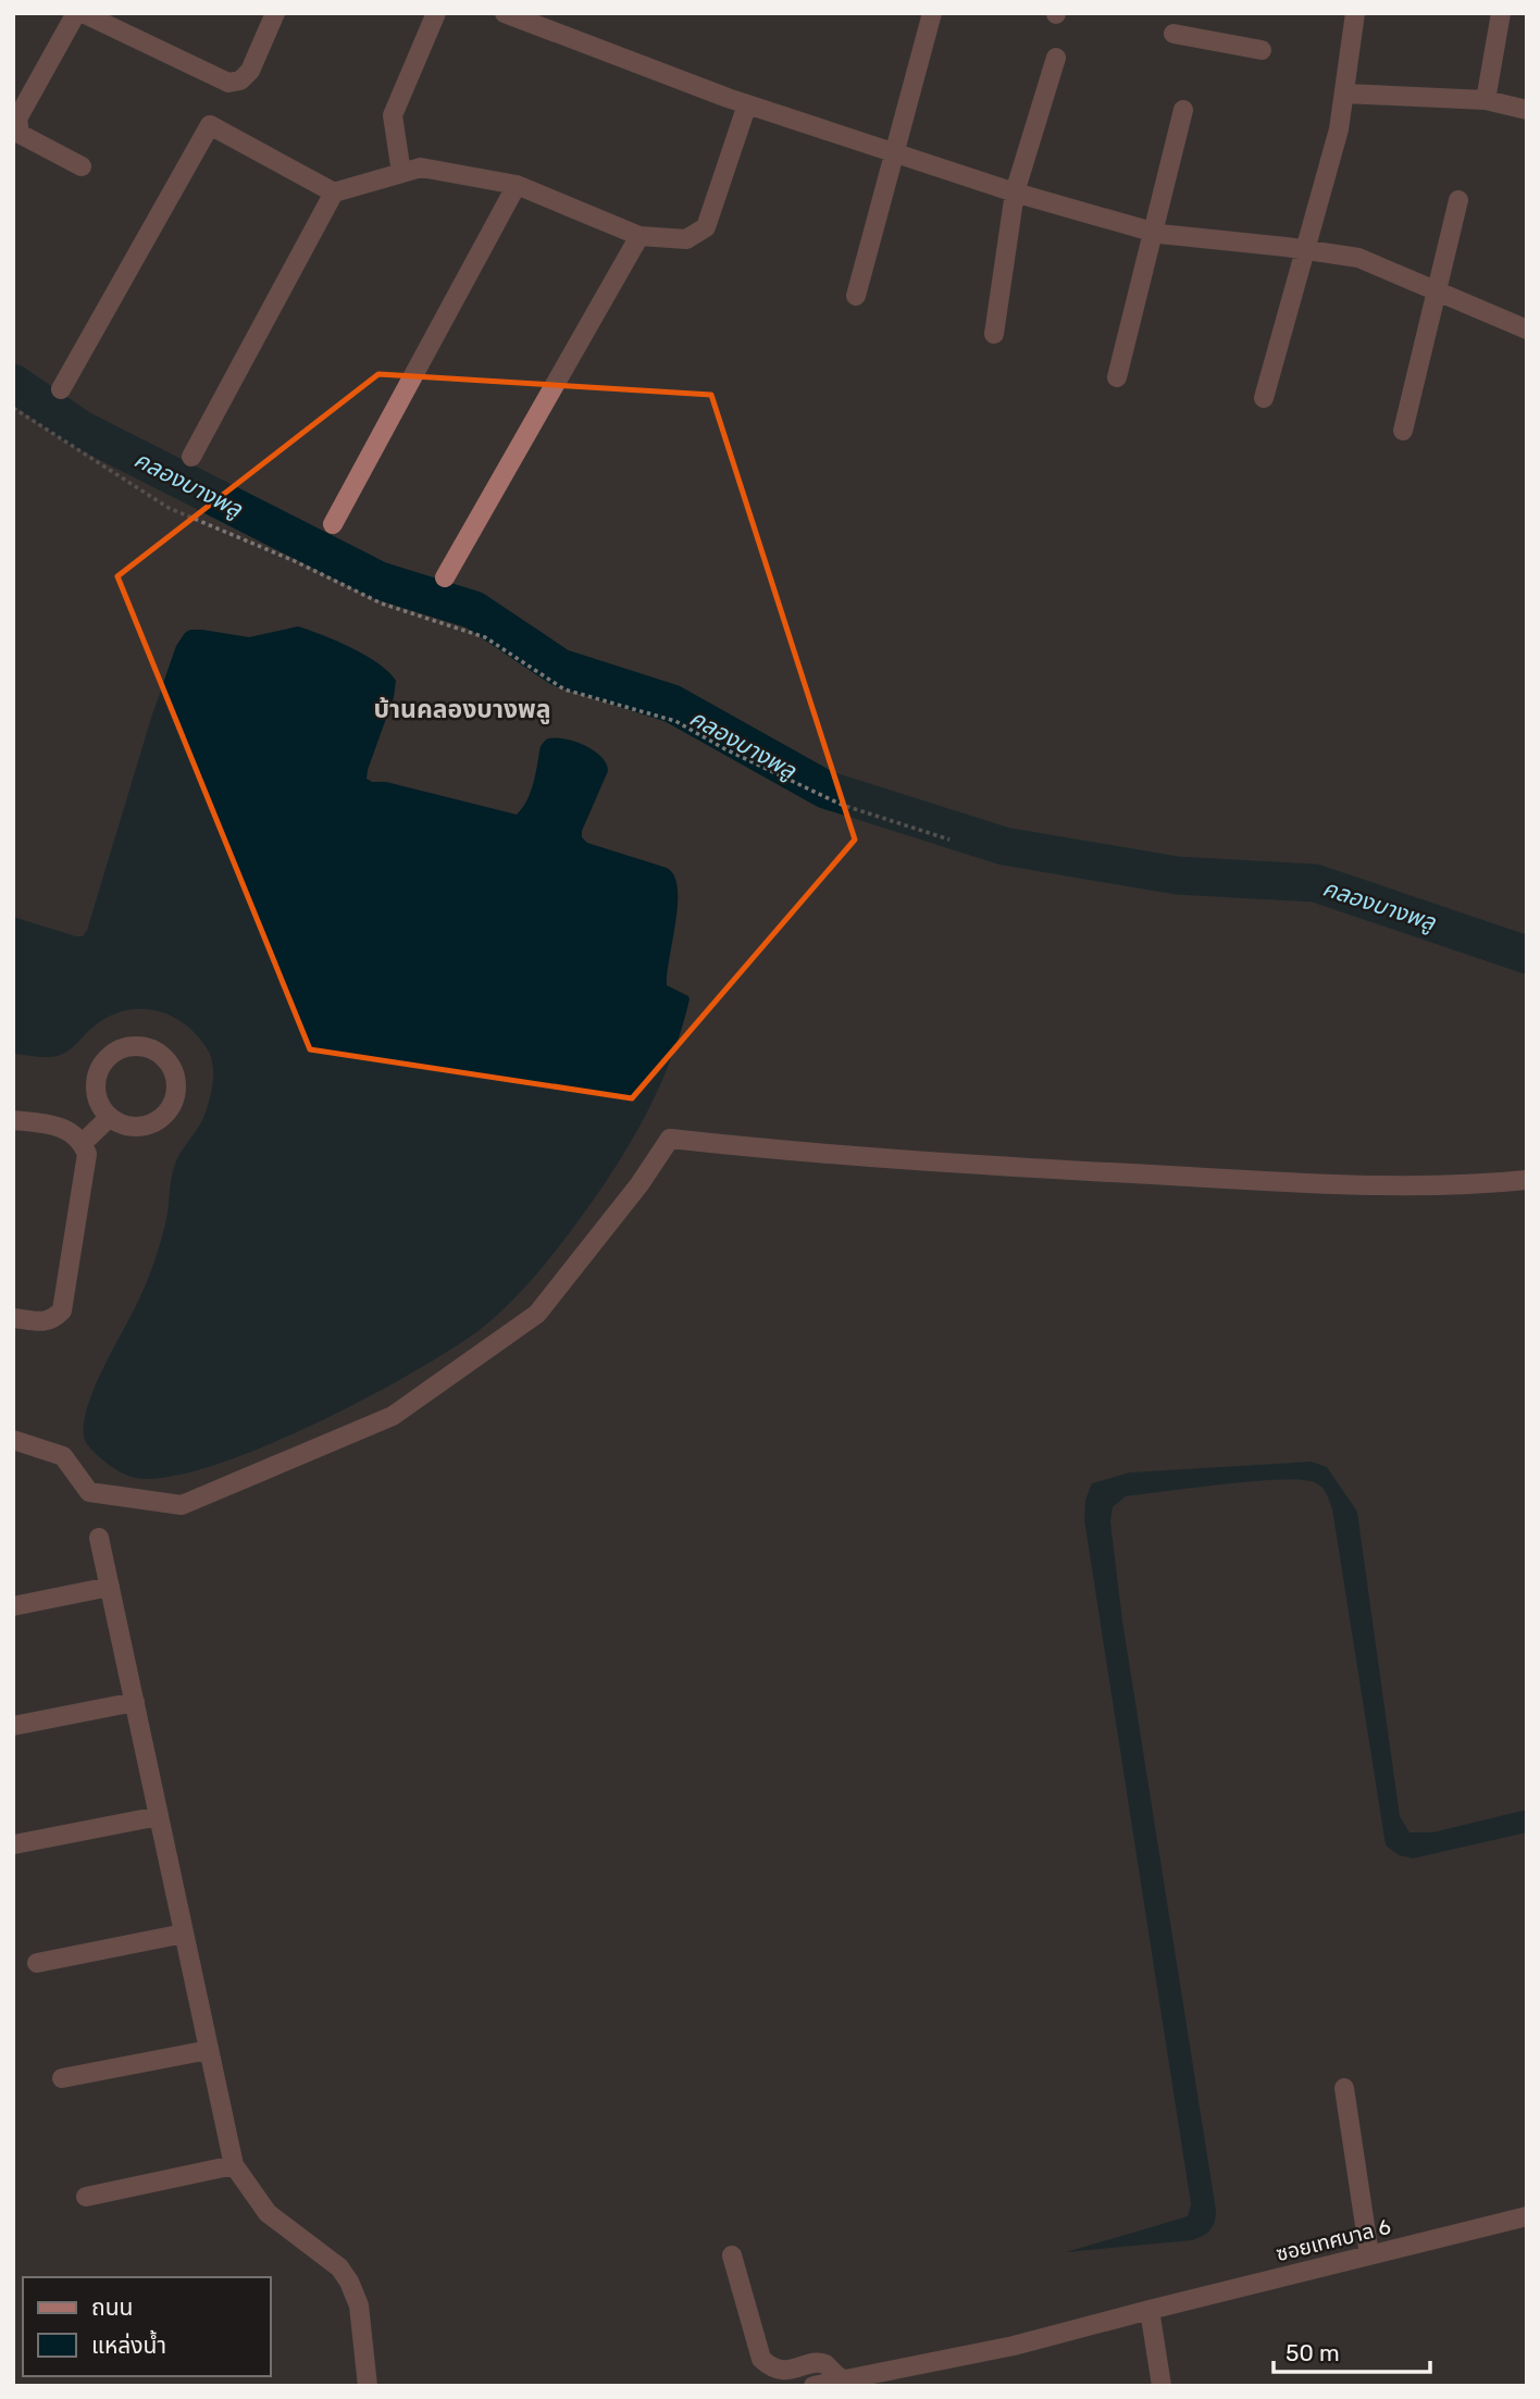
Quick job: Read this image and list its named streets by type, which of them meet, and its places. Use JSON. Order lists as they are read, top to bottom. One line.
{"streets":{"street":["ซอยเทศบาล 6"]},"districts":["บ้านคลองบางพลู"],"water":["คลองบางพลู"],"legend":["ถนน","แหล่งน้ำ"],"scale_bar":"50 m"}
